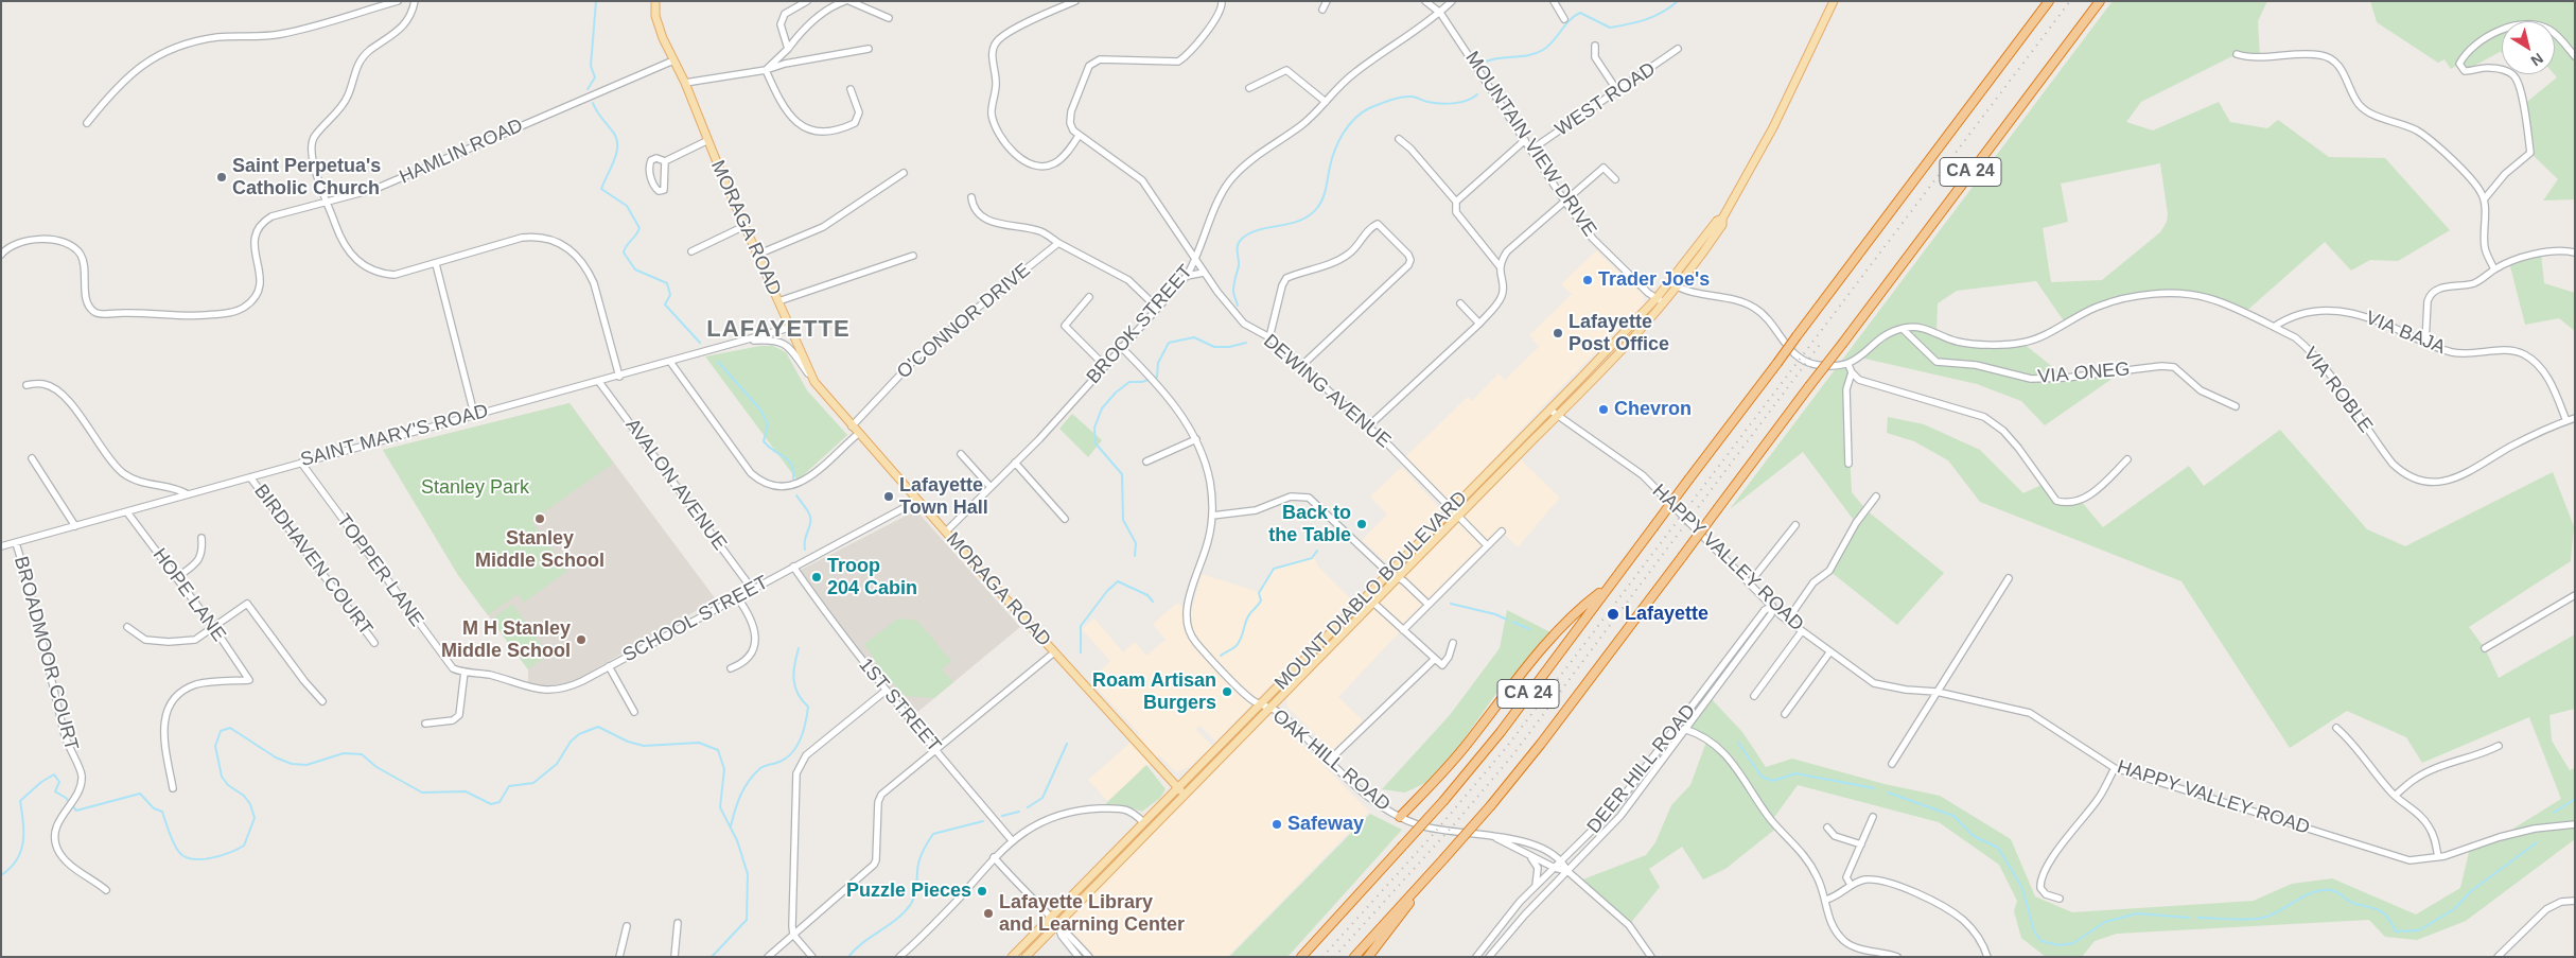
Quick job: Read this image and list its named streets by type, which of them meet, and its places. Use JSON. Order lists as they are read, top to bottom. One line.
{"streets":{"highway":["CA 24"],"main road":["MORAGA ROAD","MOUNT DIABLO BOULEVARD"],"street":["WEST ROAD","MOUNTAIN VIEW DRIVE","HAMLIN ROAD","O'CONNOR DRIVE","BROOK STREET","VIA BAJA","VIA ONEG","VIA ROBLE","DEWING AVENUE","SAINT MARY'S ROAD","AVALON AVENUE","HAPPY VALLEY ROAD","BIRDHAVEN COURT","TOPPER LANE","HOPE LANE","SCHOOL STREET","BROADMOOR COURT","1ST STREET","OAK HILL ROAD","DEER HILL ROAD"]},"crossings":[["WEST ROAD","MOUNTAIN VIEW DRIVE"],["MOUNTAIN VIEW DRIVE","BROOK STREET"],["MOUNTAIN VIEW DRIVE","MOUNT DIABLO BOULEVARD"],["HAMLIN ROAD","MORAGA ROAD"],["MORAGA ROAD","O'CONNOR DRIVE"],["MORAGA ROAD","BROOK STREET"],["MORAGA ROAD","SAINT MARY'S ROAD"],["MORAGA ROAD","MOUNT DIABLO BOULEVARD"],["MORAGA ROAD","SCHOOL STREET"],["BROOK STREET","DEWING AVENUE"],["VIA BAJA","VIA ROBLE"],["VIA ONEG","VIA ROBLE"],["DEWING AVENUE","MOUNT DIABLO BOULEVARD"],["SAINT MARY'S ROAD","AVALON AVENUE"],["SAINT MARY'S ROAD","BIRDHAVEN COURT"],["SAINT MARY'S ROAD","TOPPER LANE"],["SAINT MARY'S ROAD","HOPE LANE"],["SAINT MARY'S ROAD","BROADMOOR COURT"],["AVALON AVENUE","SCHOOL STREET"],["HAPPY VALLEY ROAD","MOUNT DIABLO BOULEVARD"],["HAPPY VALLEY ROAD","DEER HILL ROAD"],["TOPPER LANE","SCHOOL STREET"],["MOUNT DIABLO BOULEVARD","OAK HILL ROAD"],["SCHOOL STREET","1ST STREET"],["OAK HILL ROAD","DEER HILL ROAD"]],"districts":["LAFAYETTE"],"parks":["Stanley Park"],"places":["Saint Perpetua's Catholic Church","Trader Joe's","Lafayette Post Office","Chevron","Lafayette Town Hall","Stanley Middle School","Back to the Table","Troop 204 Cabin","Lafayette","M H Stanley Middle School","Roam Artisan Burgers","Safeway","Puzzle Pieces","Lafayette Library and Learning Center"],"north":"bottom right"}
